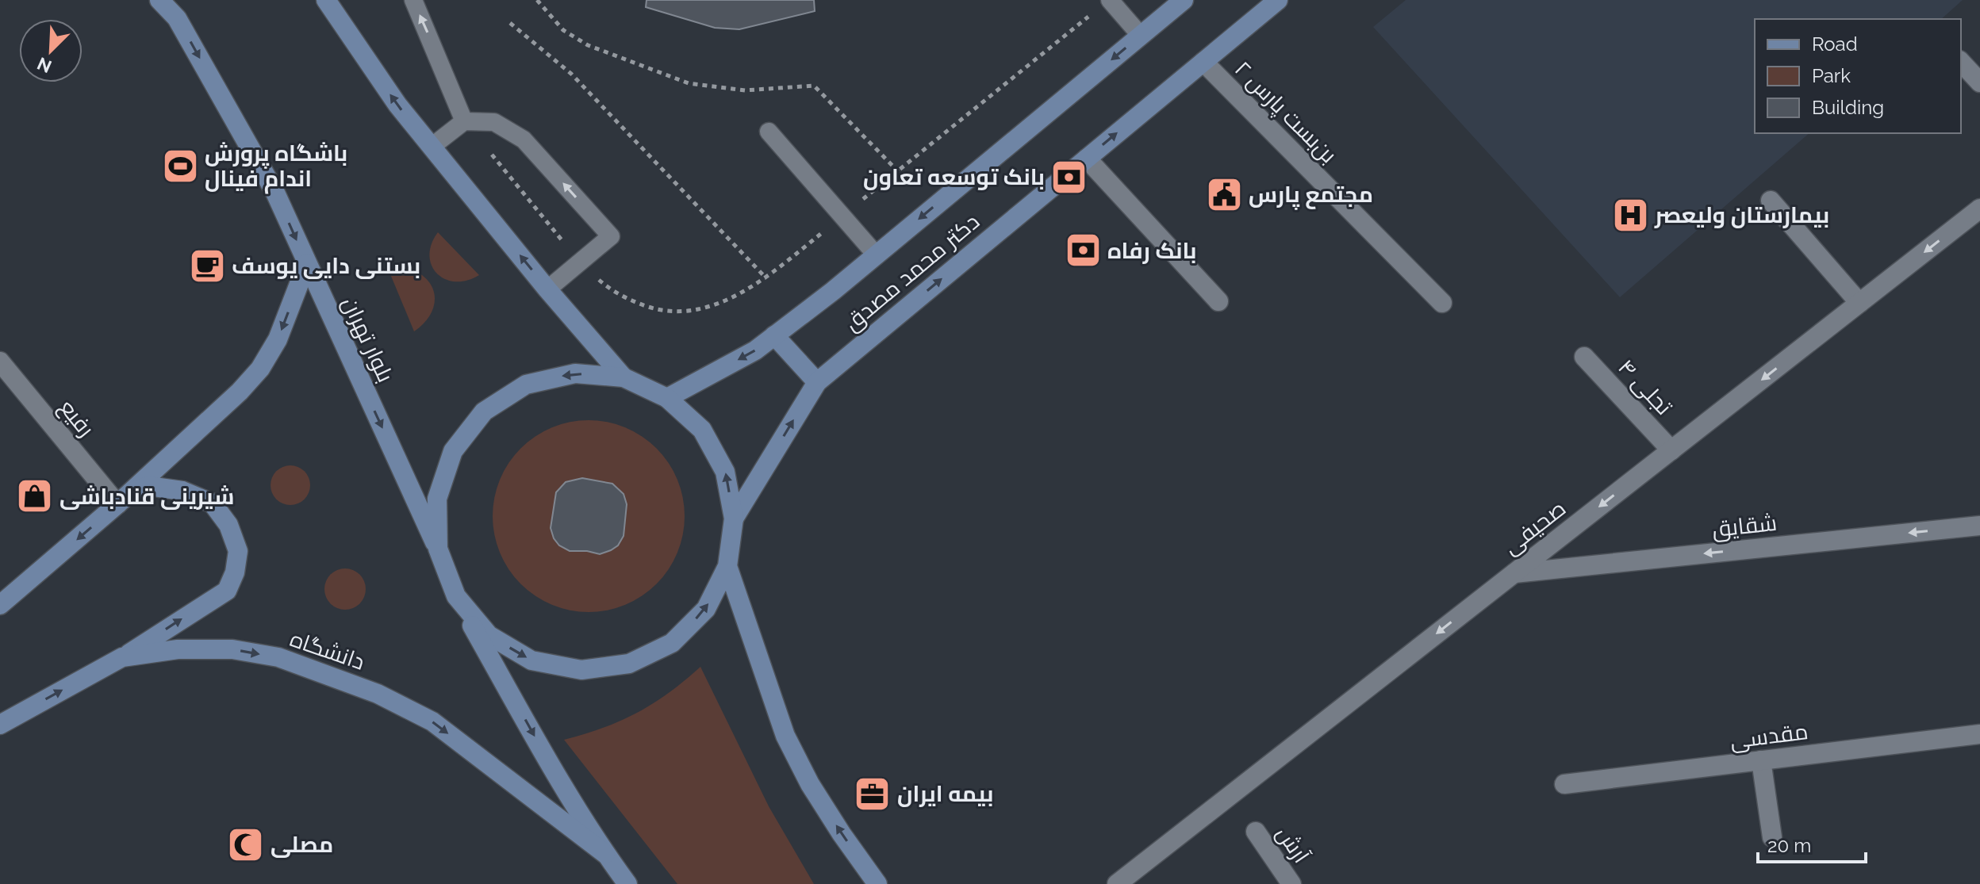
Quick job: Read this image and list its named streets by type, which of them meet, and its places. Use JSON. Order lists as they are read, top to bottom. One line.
{"streets":{"main road":["دکتر محمد مصدق","بلوار تهران","دانشگاه"],"street":["بن‌بست پارس ۲","تجلی ۴","رفیع","شقایق","صحیفی","مقدسی","آرش"]},"crossings":[["بن‌بست پارس ۲","دکتر محمد مصدق"],["تجلی ۴","صحیفی"],["شقایق","صحیفی"]],"one_way":["شقایق","صحیفی","دانشگاه"],"places":{"sports":["باشگاه پرورش اندام فینال"],"bank":["بانک توسعه تعاون","بانک رفاه"],"public building":["مجتمع پارس"],"hospital":["بیمارستان ولیعصر"],"cafe":["بستنی دایی یوسف"],"shop":["شیرینی قنادباشی"],"office":["بیمه ایران"],"mosque":["مصلی"]},"legend":["Road","Park","Building"],"scale_bar":"20 m","north":"bottom left"}
